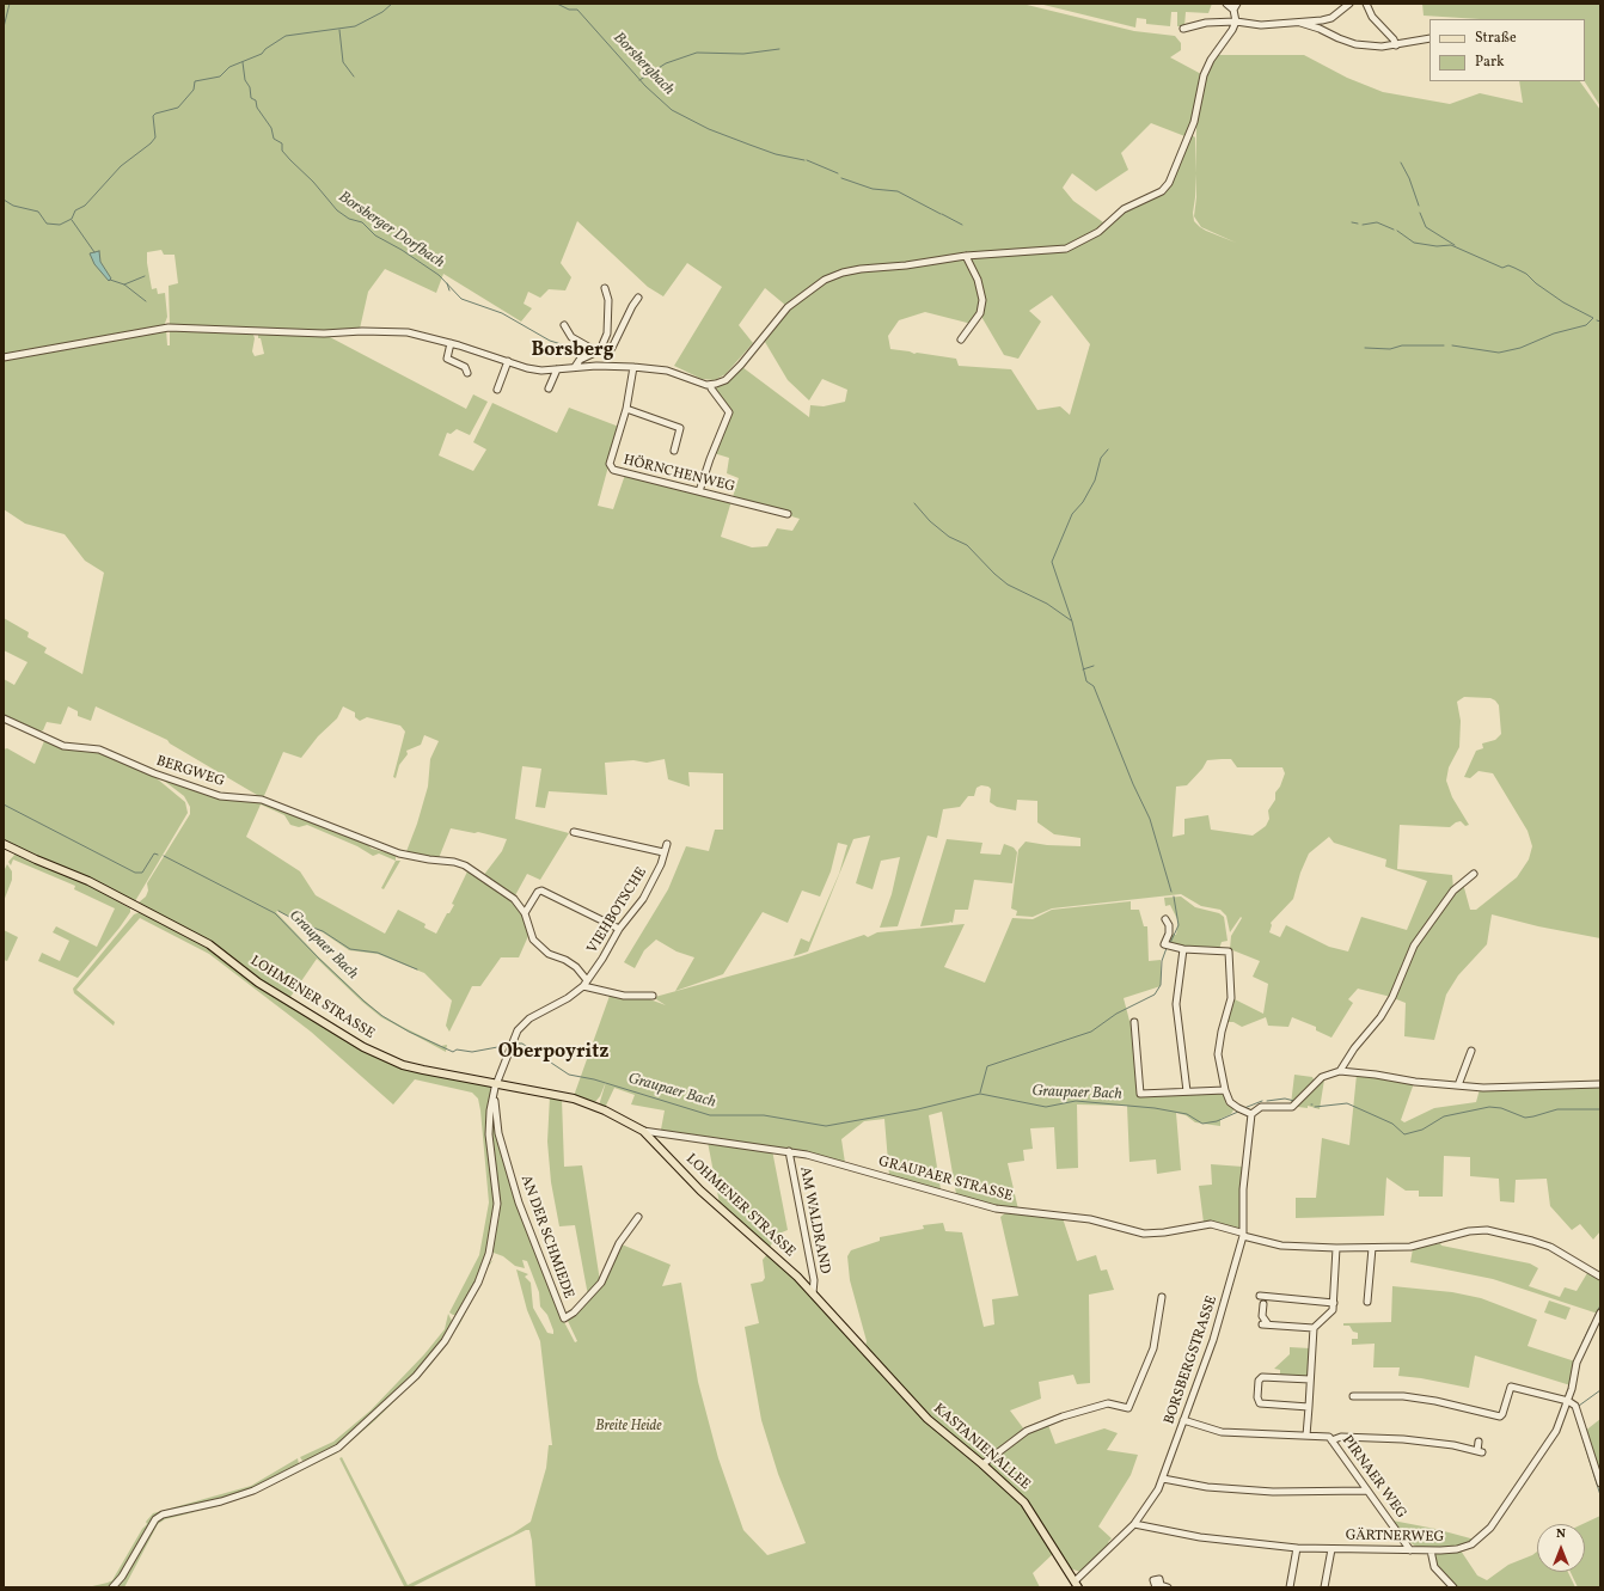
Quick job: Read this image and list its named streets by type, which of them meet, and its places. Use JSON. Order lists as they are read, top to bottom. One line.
{"streets":{"main road":["LOHMENER STRASSE","KASTANIENALLEE"],"street":["HÖRNCHENWEG","BERGWEG","VIEHBOTSCHE","GRAUPAER STRASSE","AM WALDRAND","AN DER SCHMIEDE","BORSBERGSTRASSE","PIRNAER WEG","GÄRTNERWEG"]},"crossings":[["VIEHBOTSCHE","LOHMENER STRASSE"],["VIEHBOTSCHE","AN DER SCHMIEDE"],["LOHMENER STRASSE","GRAUPAER STRASSE"],["LOHMENER STRASSE","AM WALDRAND"],["LOHMENER STRASSE","KASTANIENALLEE"],["GRAUPAER STRASSE","AM WALDRAND"],["GRAUPAER STRASSE","BORSBERGSTRASSE"],["BORSBERGSTRASSE","KASTANIENALLEE"],["BORSBERGSTRASSE","PIRNAER WEG"],["BORSBERGSTRASSE","GÄRTNERWEG"],["PIRNAER WEG","GÄRTNERWEG"]],"districts":["Borsberg","Oberpoyritz"],"water":["Borsbergbach","Borsberger Dorfbach","Graupaer Bach"],"parks":["Breite Heide"],"legend":["Straße","Park"],"north":"top"}
